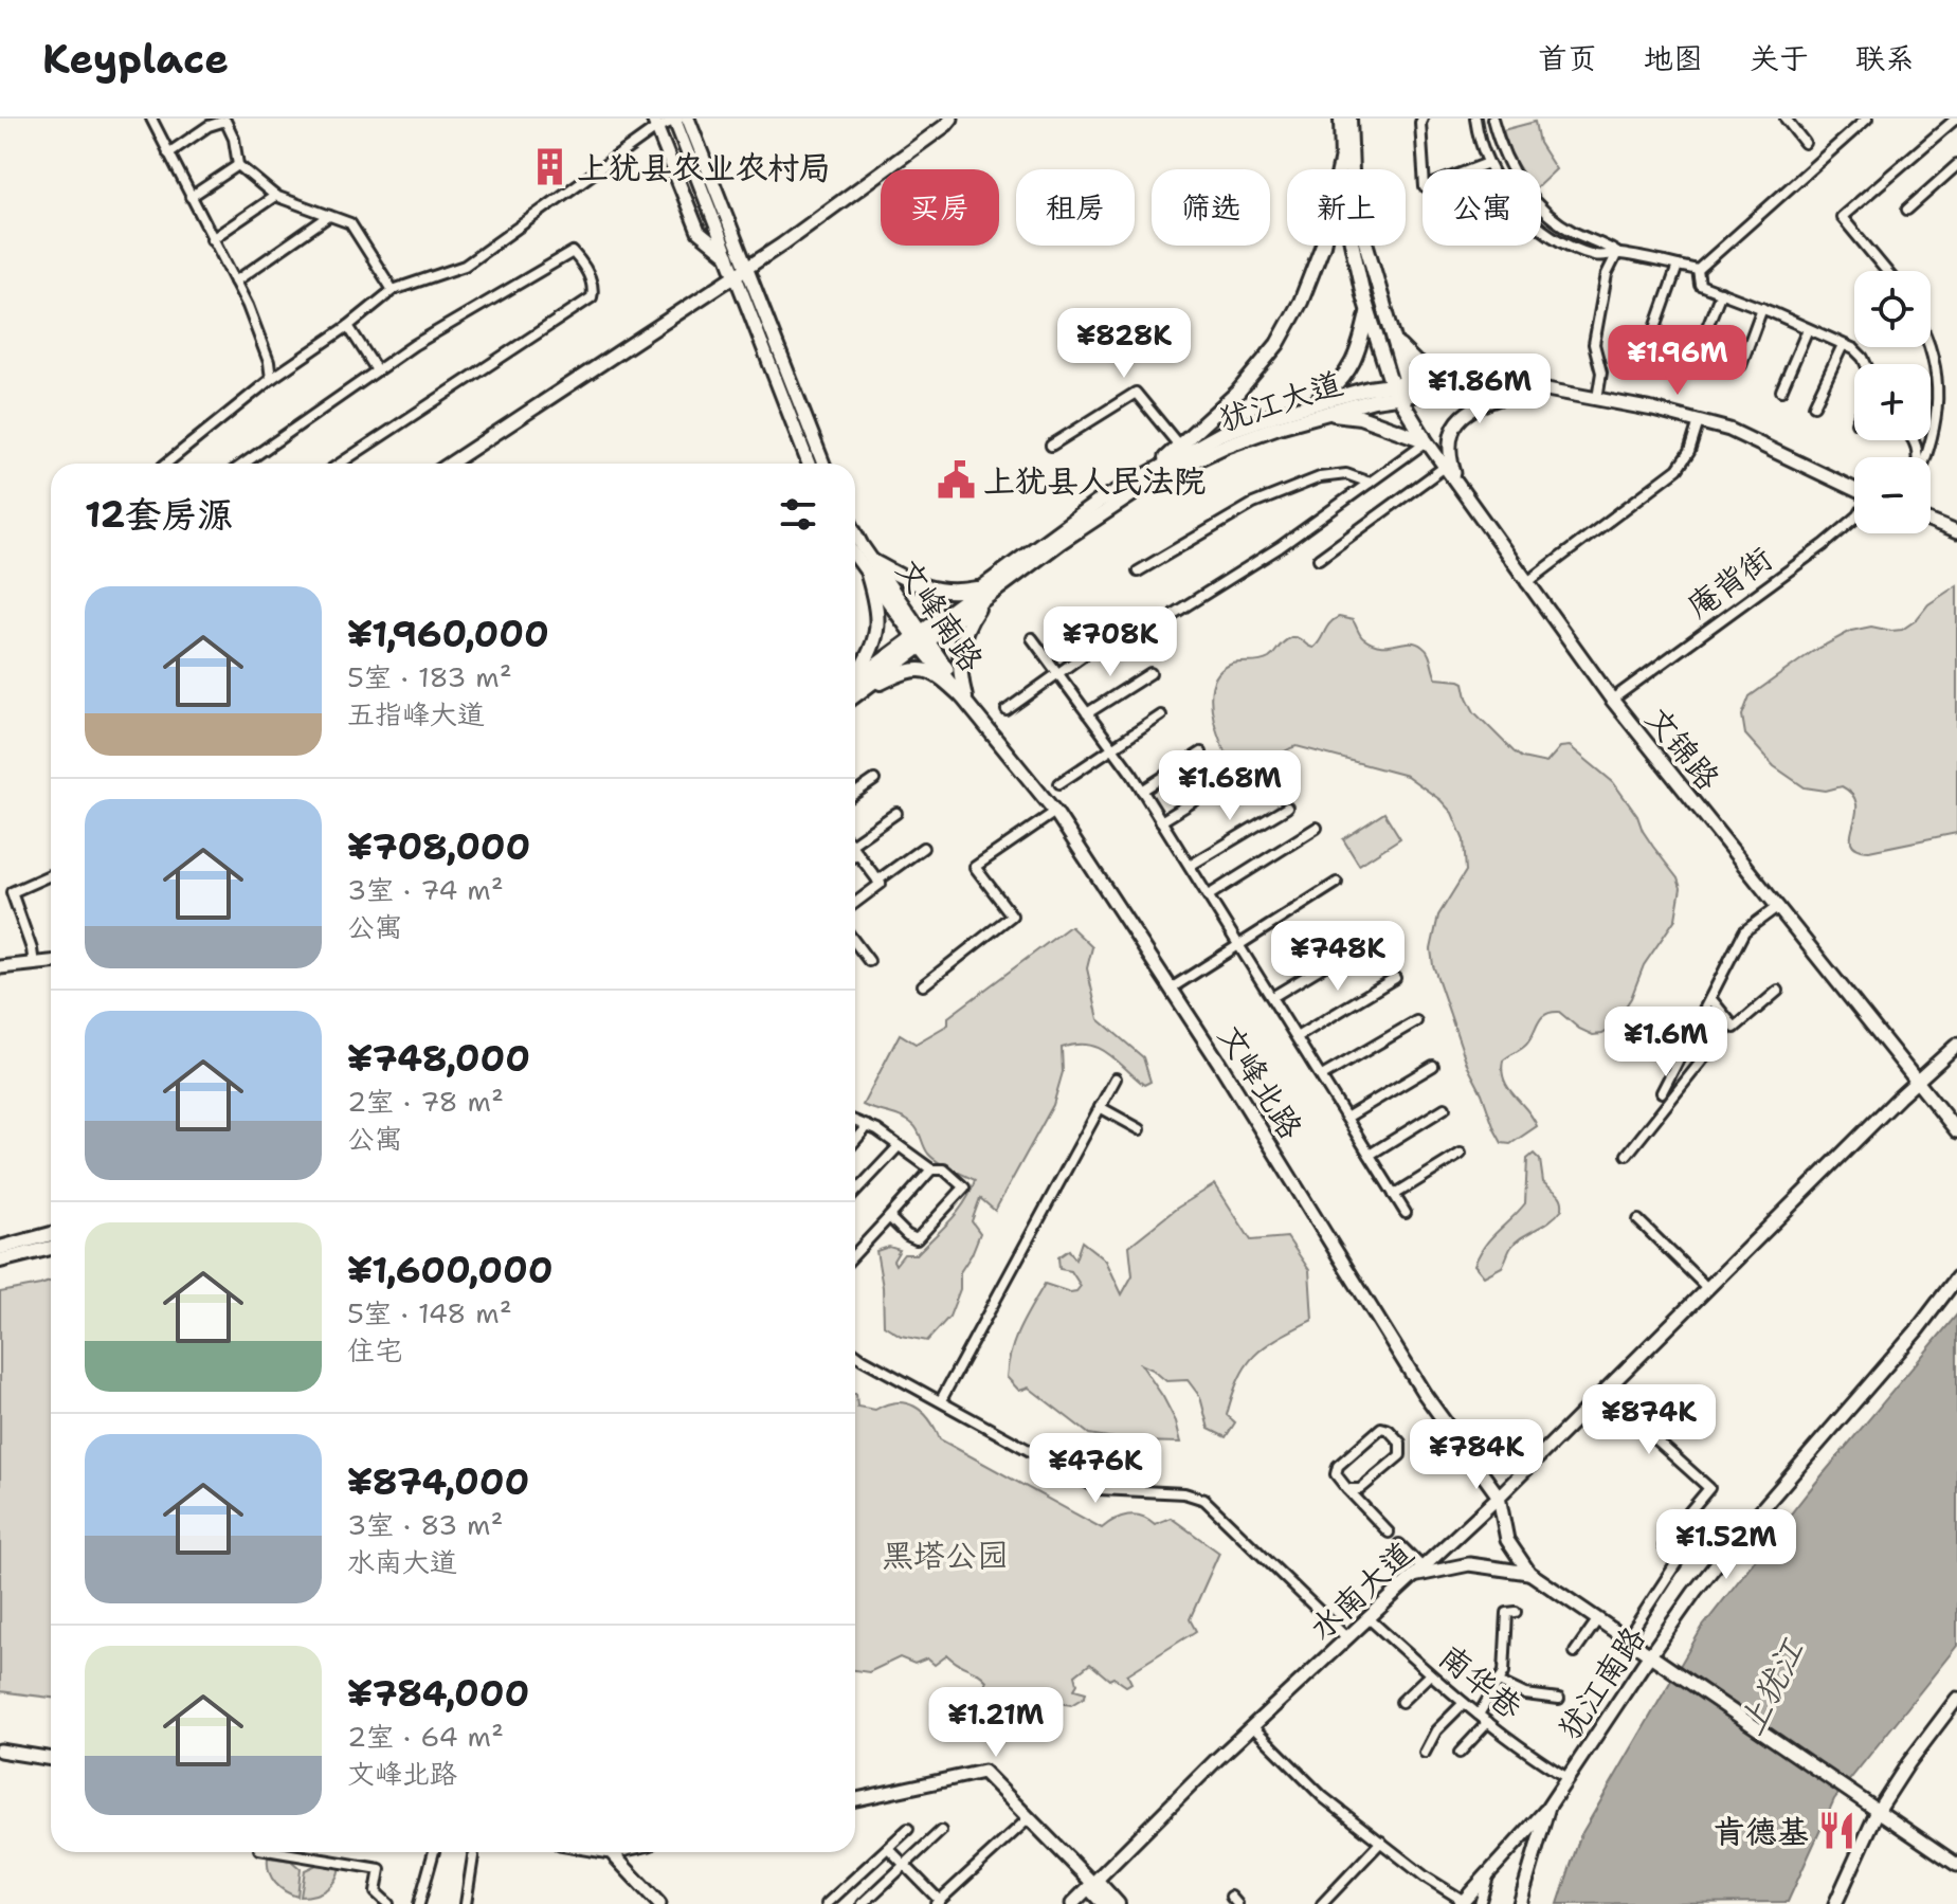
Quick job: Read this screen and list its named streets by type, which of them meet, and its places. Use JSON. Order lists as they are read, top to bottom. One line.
{"streets":{"main road":["犹江大道"],"street":["庵背街","文峰南路","文锦路","文峰北路","水南大道","南华巷","犹江南路"]},"crossings":[["犹江大道","文峰南路"],["庵背街","文锦路"],["文峰南路","文峰北路"],["文锦路","水南大道"],["文峰北路","水南大道"],["水南大道","南华巷"],["南华巷","犹江南路"]],"water":["上犹江"],"parks":["黑塔公园"],"places":{"building":["上犹县农业农村局"],"public building":["上犹县人民法院"],"restaurant":["肯德基"]},"page":{"header":"Keyplace","nav":["首页","地图","关于","联系"],"chip":["买房","租房","筛选","新上","公寓"],"map_buttons":["+","−"],"price":["¥828K","¥1.96M","¥1.86M","¥708K","¥1.68M","¥748K","¥1.6M","¥874K","¥784K","¥476K","¥1.52M","¥1.21M"],"heading":"12套房源","list":[{"name":"¥1,960,000","note":"5室 · 183 m² · 五指峰大道"},{"name":"¥708,000","note":"3室 · 74 m² · 公寓"},{"name":"¥748,000","note":"2室 · 78 m² · 公寓"},{"name":"¥1,600,000","note":"5室 · 148 m² · 住宅"},{"name":"¥874,000","note":"3室 · 83 m² · 水南大道"},{"name":"¥784,000","note":"2室 · 64 m² · 文峰北路"}]}}
